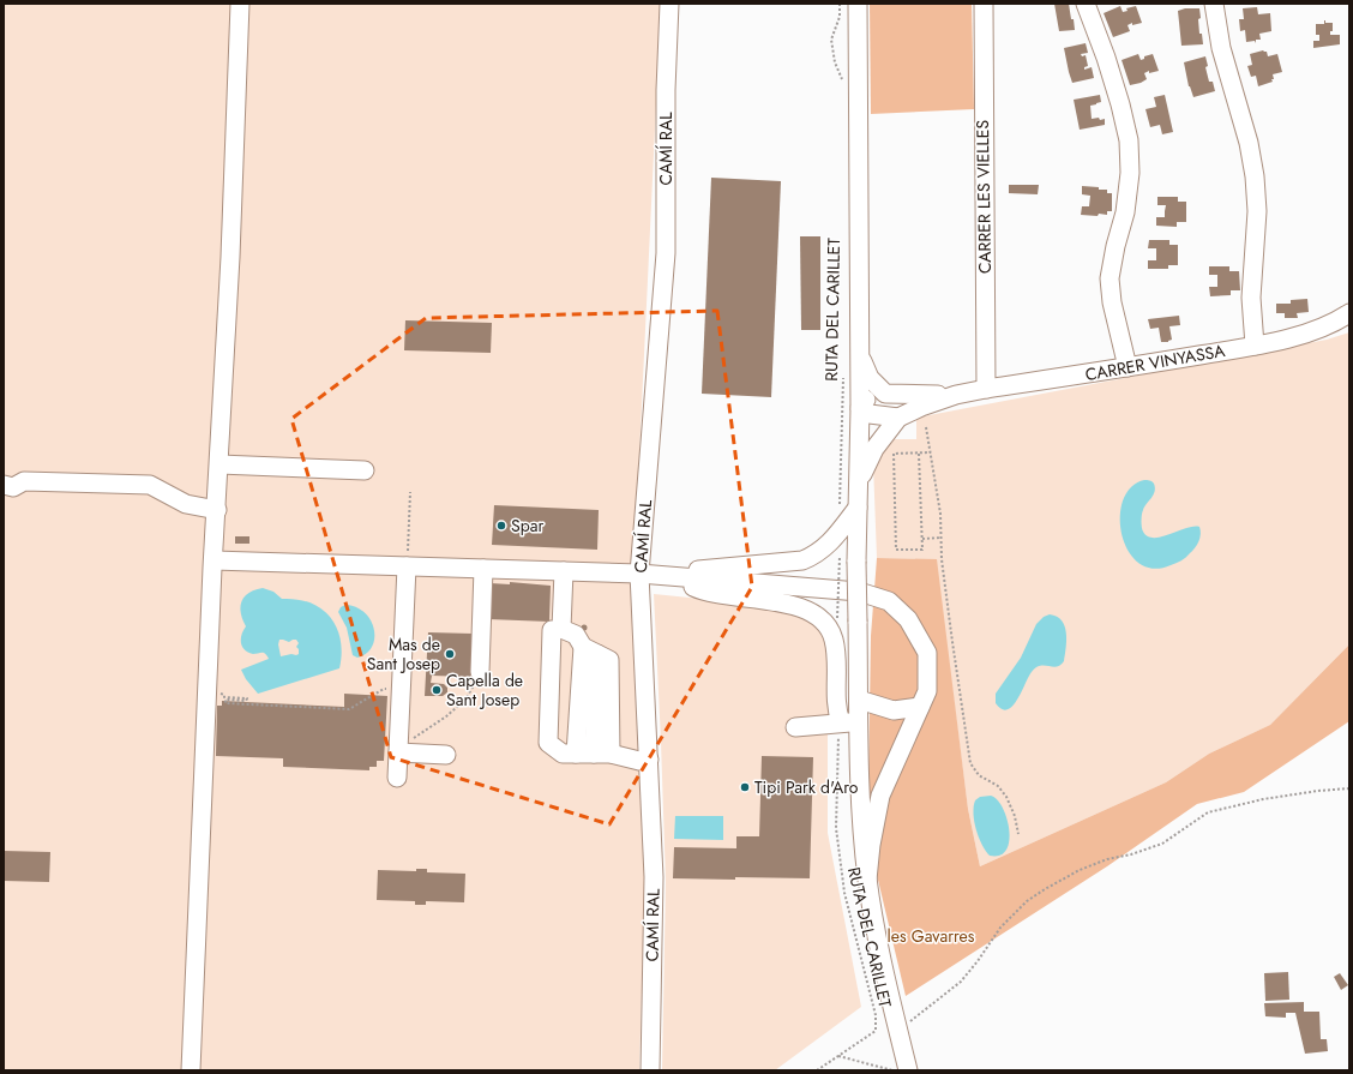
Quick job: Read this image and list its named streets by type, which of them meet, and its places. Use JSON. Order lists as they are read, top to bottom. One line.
{"streets":{"street":["CAMÍ RAL","CARRER LES VIELLES","CARRER VINYASSA"],"path":["RUTA DEL CARILLET"]},"crossings":[["CARRER LES VIELLES","CARRER VINYASSA"]],"parks":["les Gavarres"],"places":["Spar","Mas de Sant Josep","Capella de Sant Josep","Tipi Park d'Aro"]}
